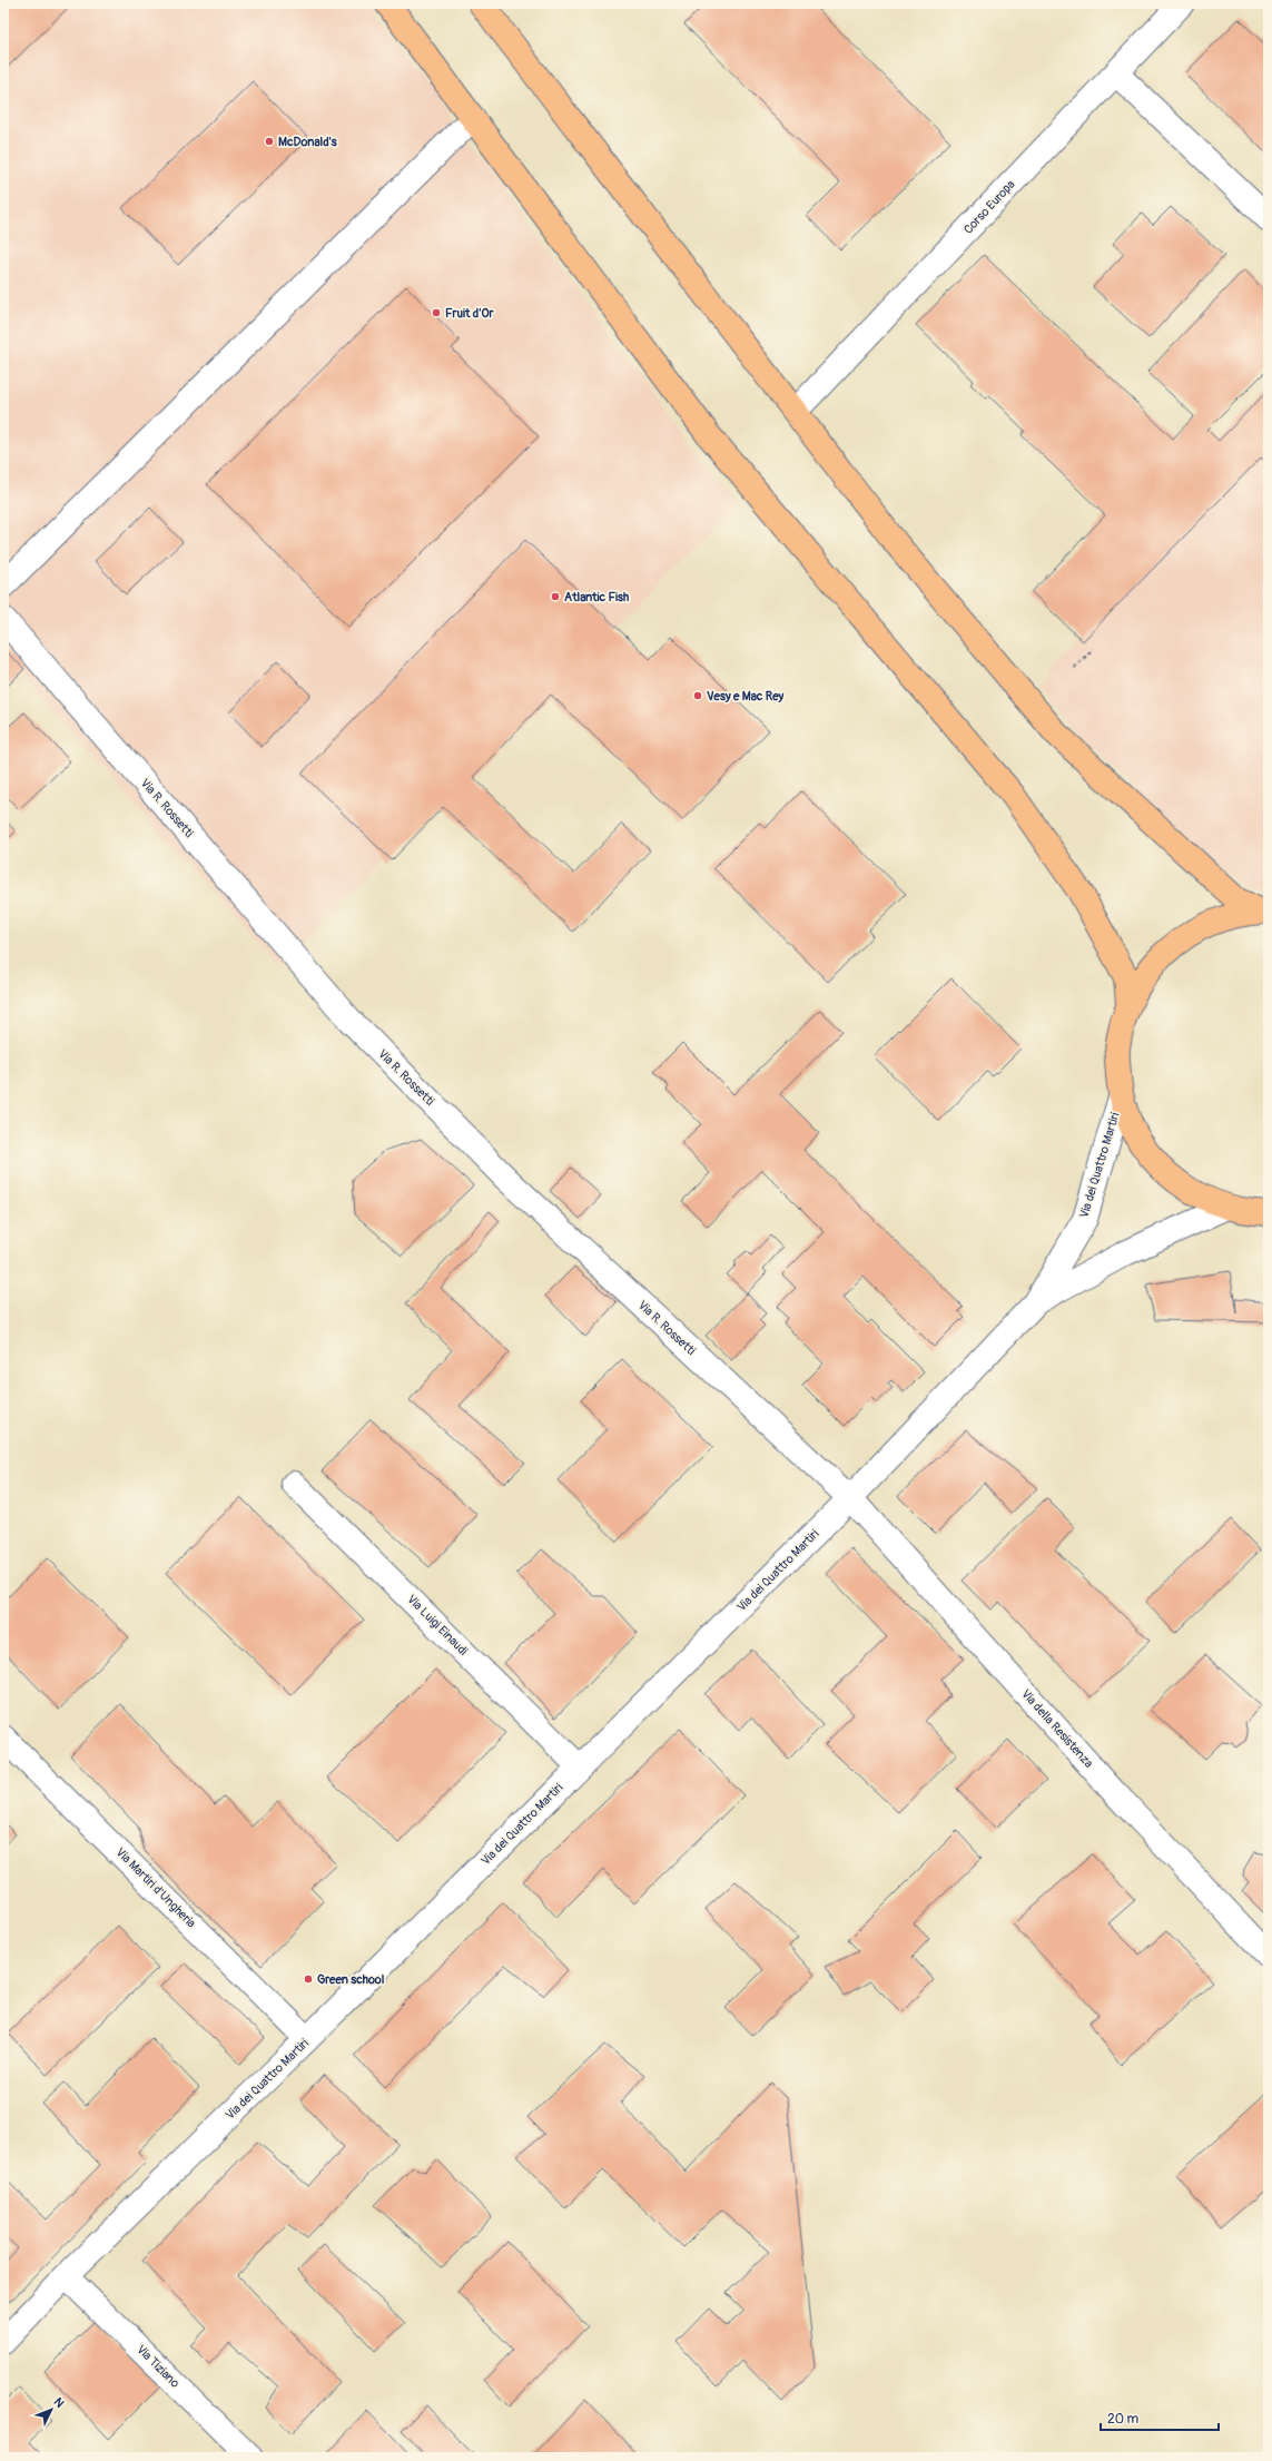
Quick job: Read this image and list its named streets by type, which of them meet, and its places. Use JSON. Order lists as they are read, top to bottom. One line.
{"streets":{"street":["Corso Europa","Via R. Rossetti","Via dei Quattro Martiri","Via Luigi Einaudi","Via della Resistenza","Via Martiri d'Ungheria","Via Tiziano"]},"crossings":[["Via R. Rossetti","Via dei Quattro Martiri"],["Via R. Rossetti","Via della Resistenza"],["Via dei Quattro Martiri","Via Luigi Einaudi"],["Via dei Quattro Martiri","Via della Resistenza"],["Via dei Quattro Martiri","Via Martiri d'Ungheria"],["Via dei Quattro Martiri","Via Tiziano"]],"places":["McDonald's","Fruit d'Or","Atlantic Fish","Vesy e Mac Rey","Green school"],"scale_bar":"20 m","north":"top right"}
